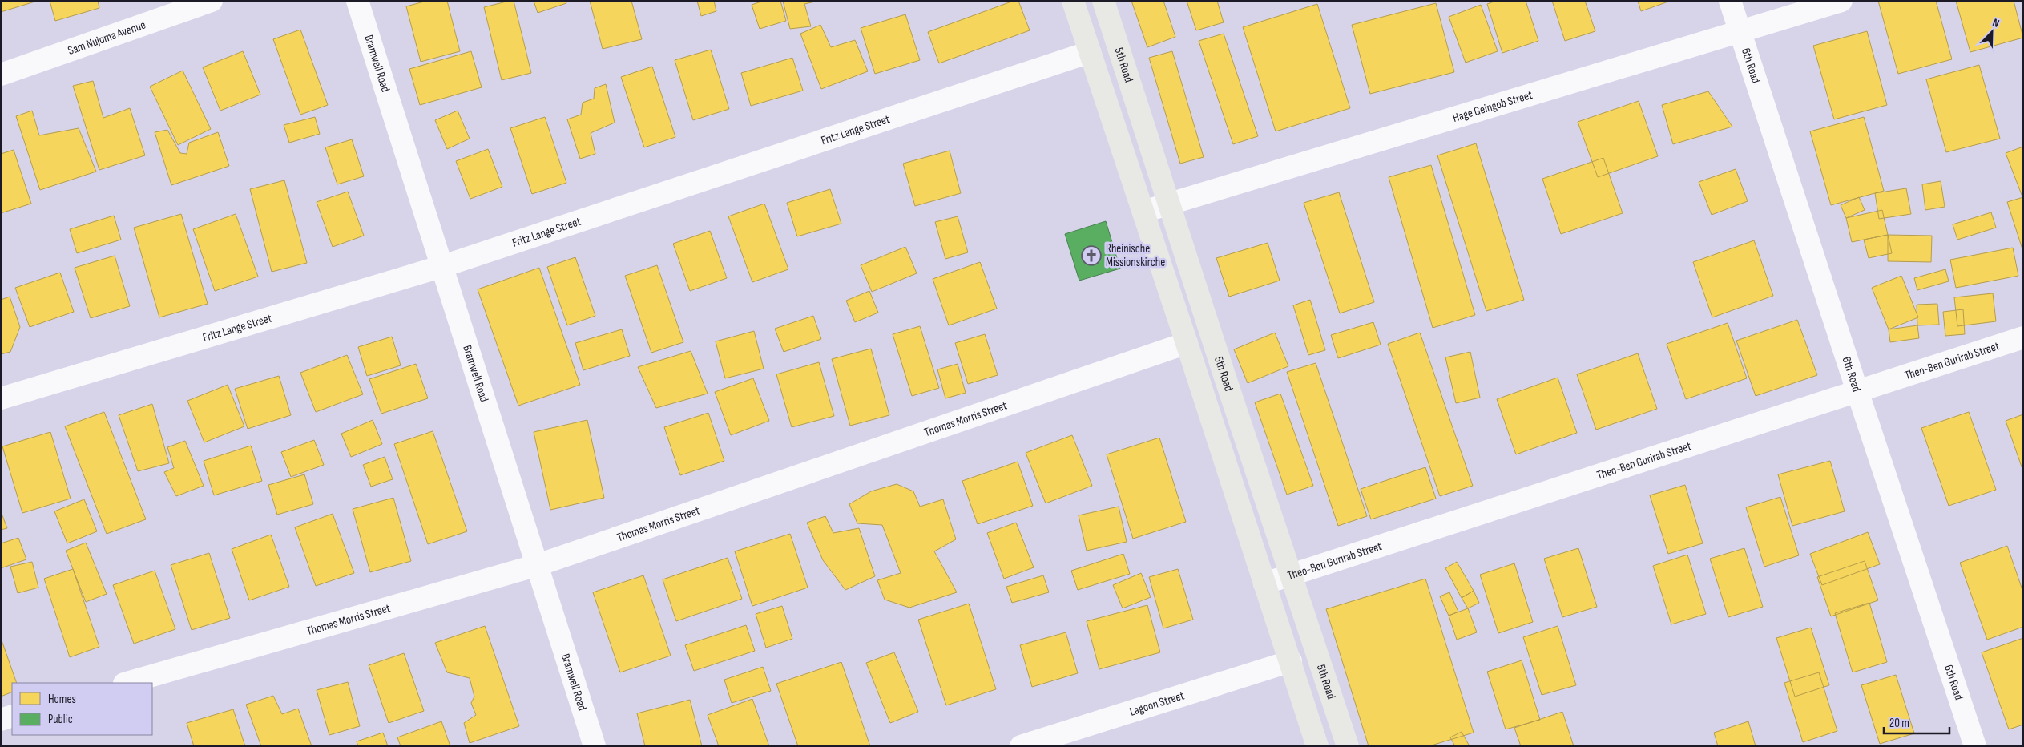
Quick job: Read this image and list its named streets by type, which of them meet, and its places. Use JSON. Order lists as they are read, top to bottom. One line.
{"streets":{"main road":["5th Road"],"street":["Sam Nujoma Avenue","Bramwell Road","6th Road","Hage Geingob Street","Fritz Lange Street","Theo-Ben Gurirab Street","Thomas Morris Street","Lagoon Street"]},"crossings":[["Bramwell Road","Fritz Lange Street"],["Bramwell Road","Thomas Morris Street"],["5th Road","Hage Geingob Street"],["5th Road","Theo-Ben Gurirab Street"],["6th Road","Hage Geingob Street"],["6th Road","Theo-Ben Gurirab Street"]],"places":{"church":["Rheinische Missionskirche"]},"legend":["Homes","Public"],"scale_bar":"20 m","north":"top right"}
